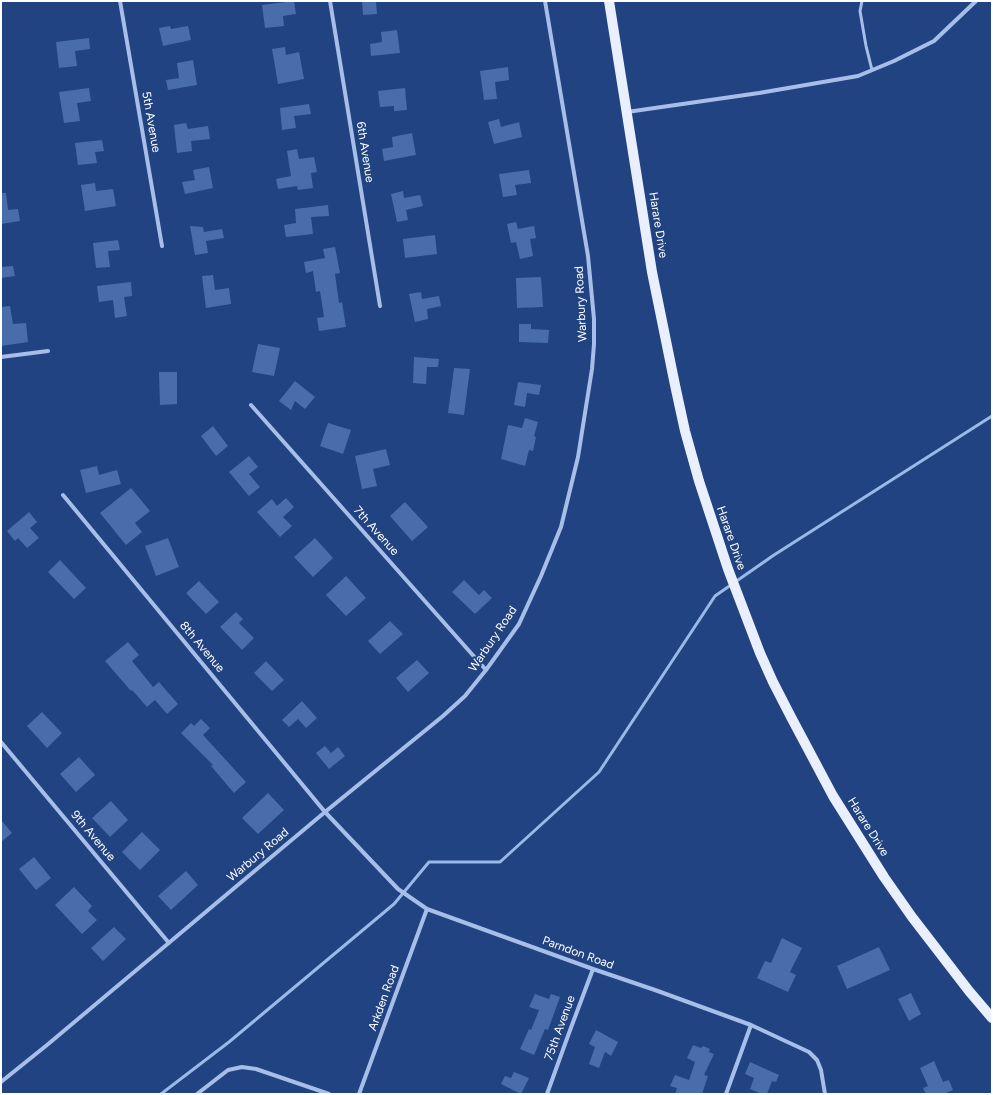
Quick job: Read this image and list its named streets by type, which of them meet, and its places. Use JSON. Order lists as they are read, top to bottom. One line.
{"streets":{"main road":["Harare Drive"],"street":["5th Avenue","6th Avenue","Warbury Road","7th Avenue","8th Avenue","9th Avenue","Parndon Road","Arkden Road","75th Avenue"]},"crossings":[["Warbury Road","7th Avenue"],["Warbury Road","8th Avenue"],["Warbury Road","9th Avenue"],["Warbury Road","Parndon Road"],["8th Avenue","Parndon Road"],["Parndon Road","Arkden Road"],["Parndon Road","75th Avenue"]]}
